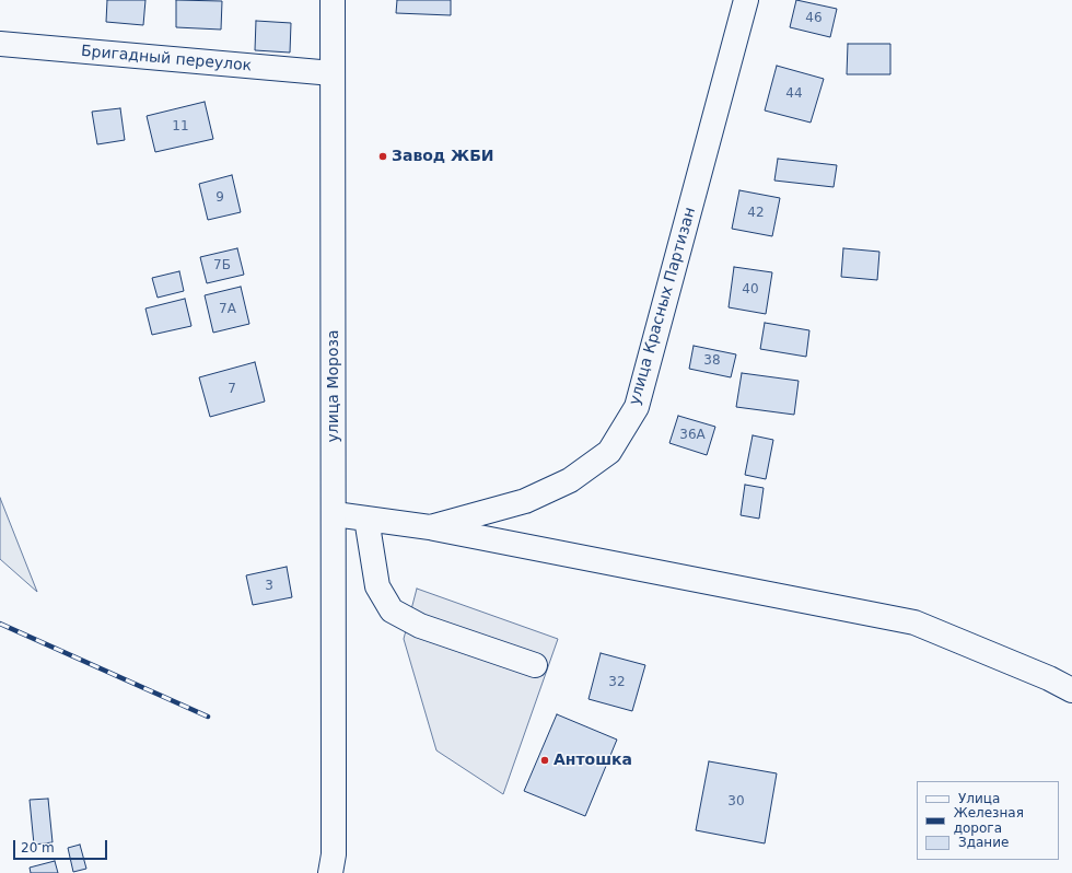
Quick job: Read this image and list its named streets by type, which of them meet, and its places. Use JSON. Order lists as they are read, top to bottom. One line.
{"streets":{"street":["Бригадный переулок","улица Красных Партизан","улица Мороза"]},"crossings":[["Бригадный переулок","улица Мороза"],["улица Красных Партизан","улица Мороза"]],"places":["Завод ЖБИ","Антошка"],"house_numbers":["46","44","11","9","42","7Б","40","7А","38","7","36А","3","32","30"],"legend":["Улица","Железная дорога","Здание"],"scale_bar":"20 m"}
